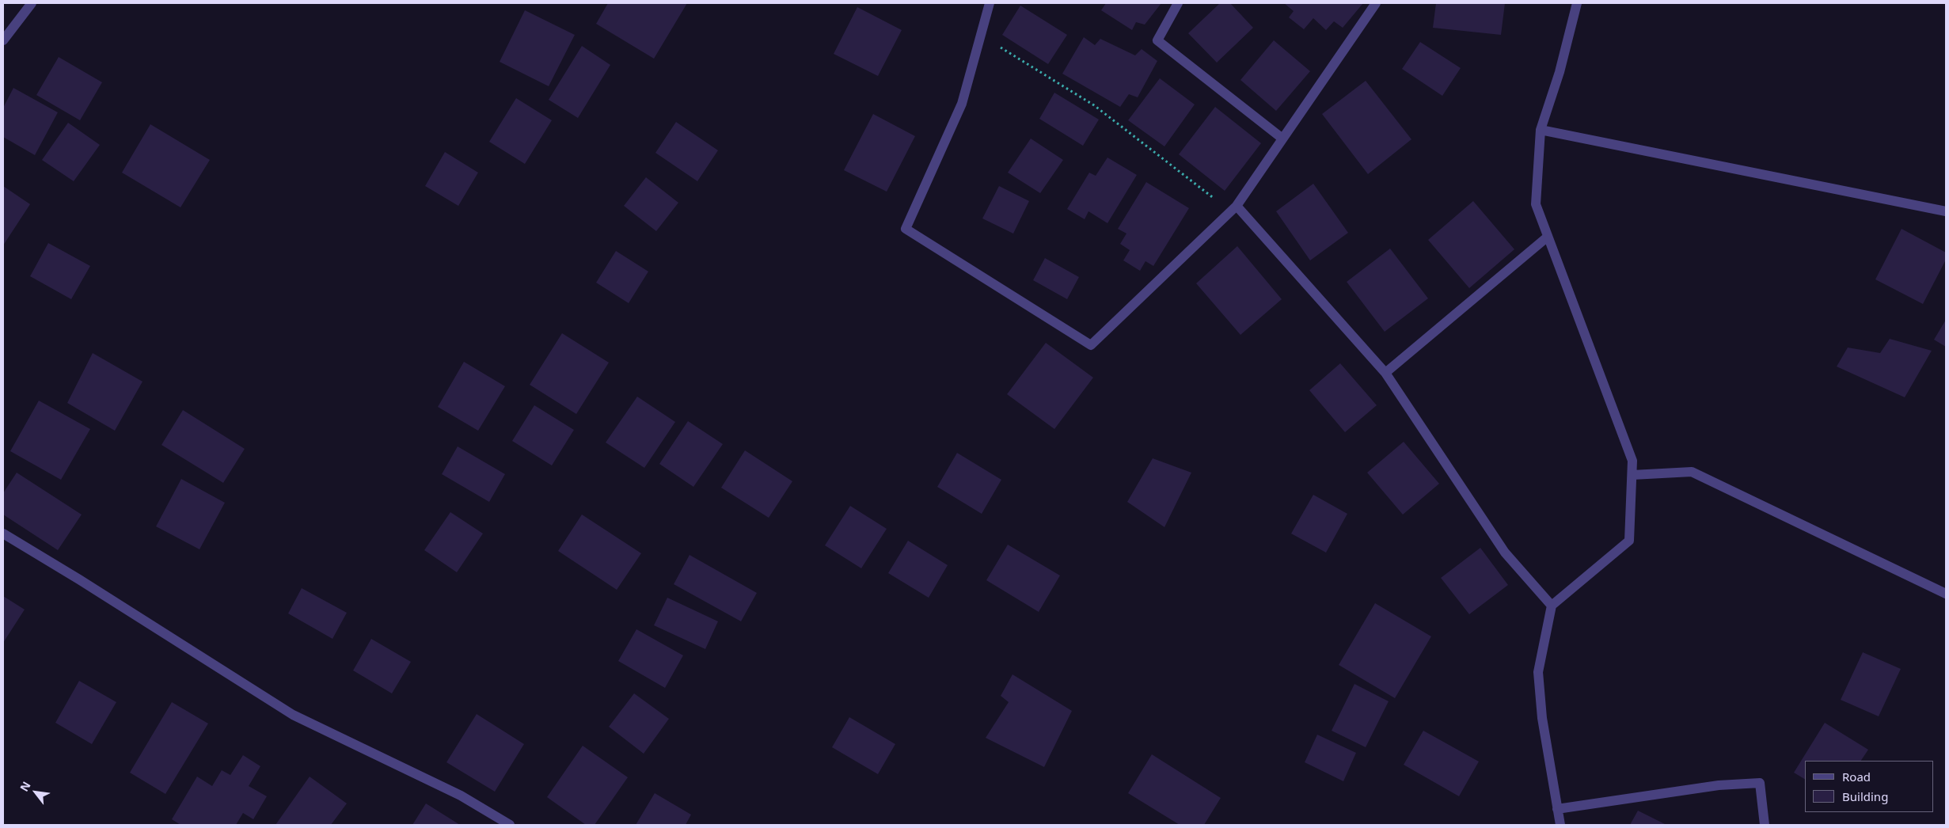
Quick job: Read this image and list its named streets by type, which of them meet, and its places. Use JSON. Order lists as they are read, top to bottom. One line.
{"legend":["Road","Building"],"north":"top left"}
